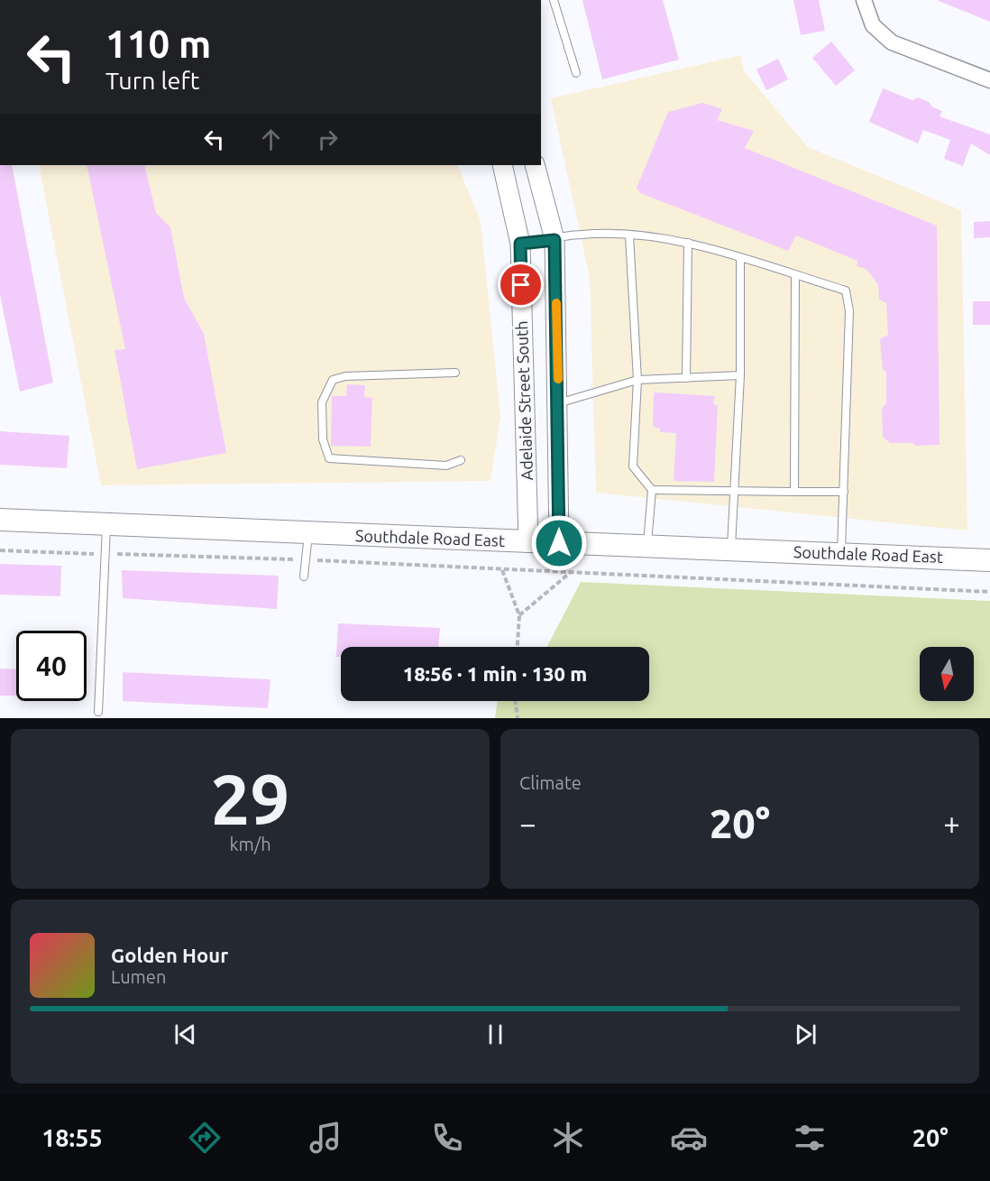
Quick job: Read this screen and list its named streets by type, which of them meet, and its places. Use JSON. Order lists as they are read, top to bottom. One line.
{"streets":{"main road":["Southdale Road East"],"street":["Adelaide Street South"]},"crossings":[["Adelaide Street South","Southdale Road East"]],"north":"bottom","page":{"turn":["110 m","Turn left"],"limit":"40","trip":"18:56 · 1 min · 130 m","tile":[["29","km/h"],"Climate"],"heat":["−","20°","+"],"song":["Golden Hour","Lumen"],"tabs":["18:55","20°"]}}
